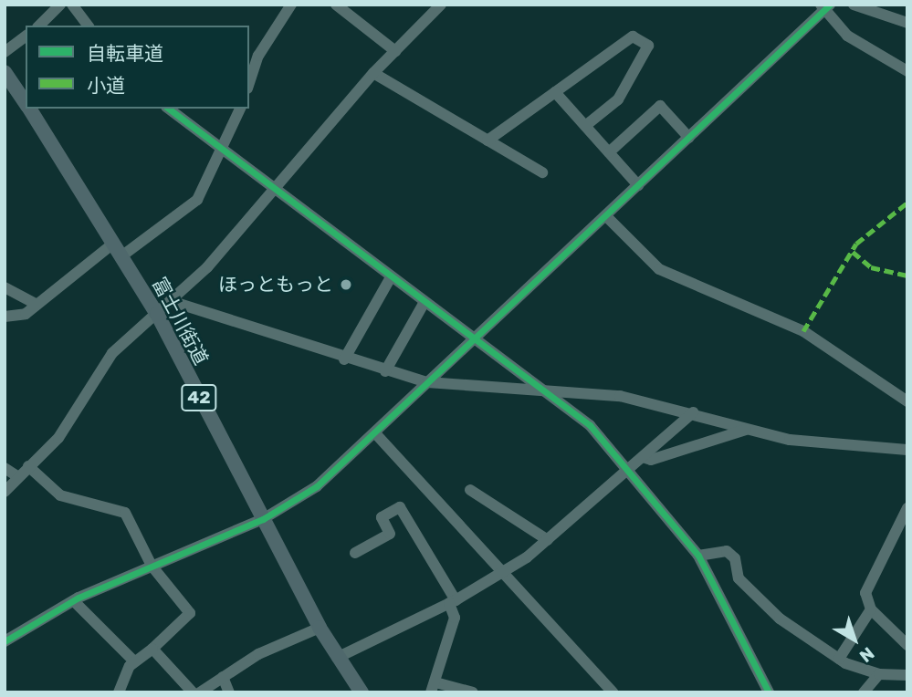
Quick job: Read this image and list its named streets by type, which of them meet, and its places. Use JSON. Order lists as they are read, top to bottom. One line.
{"streets":{"main road":["富士川街道","42"]},"places":["ほっともっと"],"legend":["自転車道","小道"],"north":"bottom right"}
